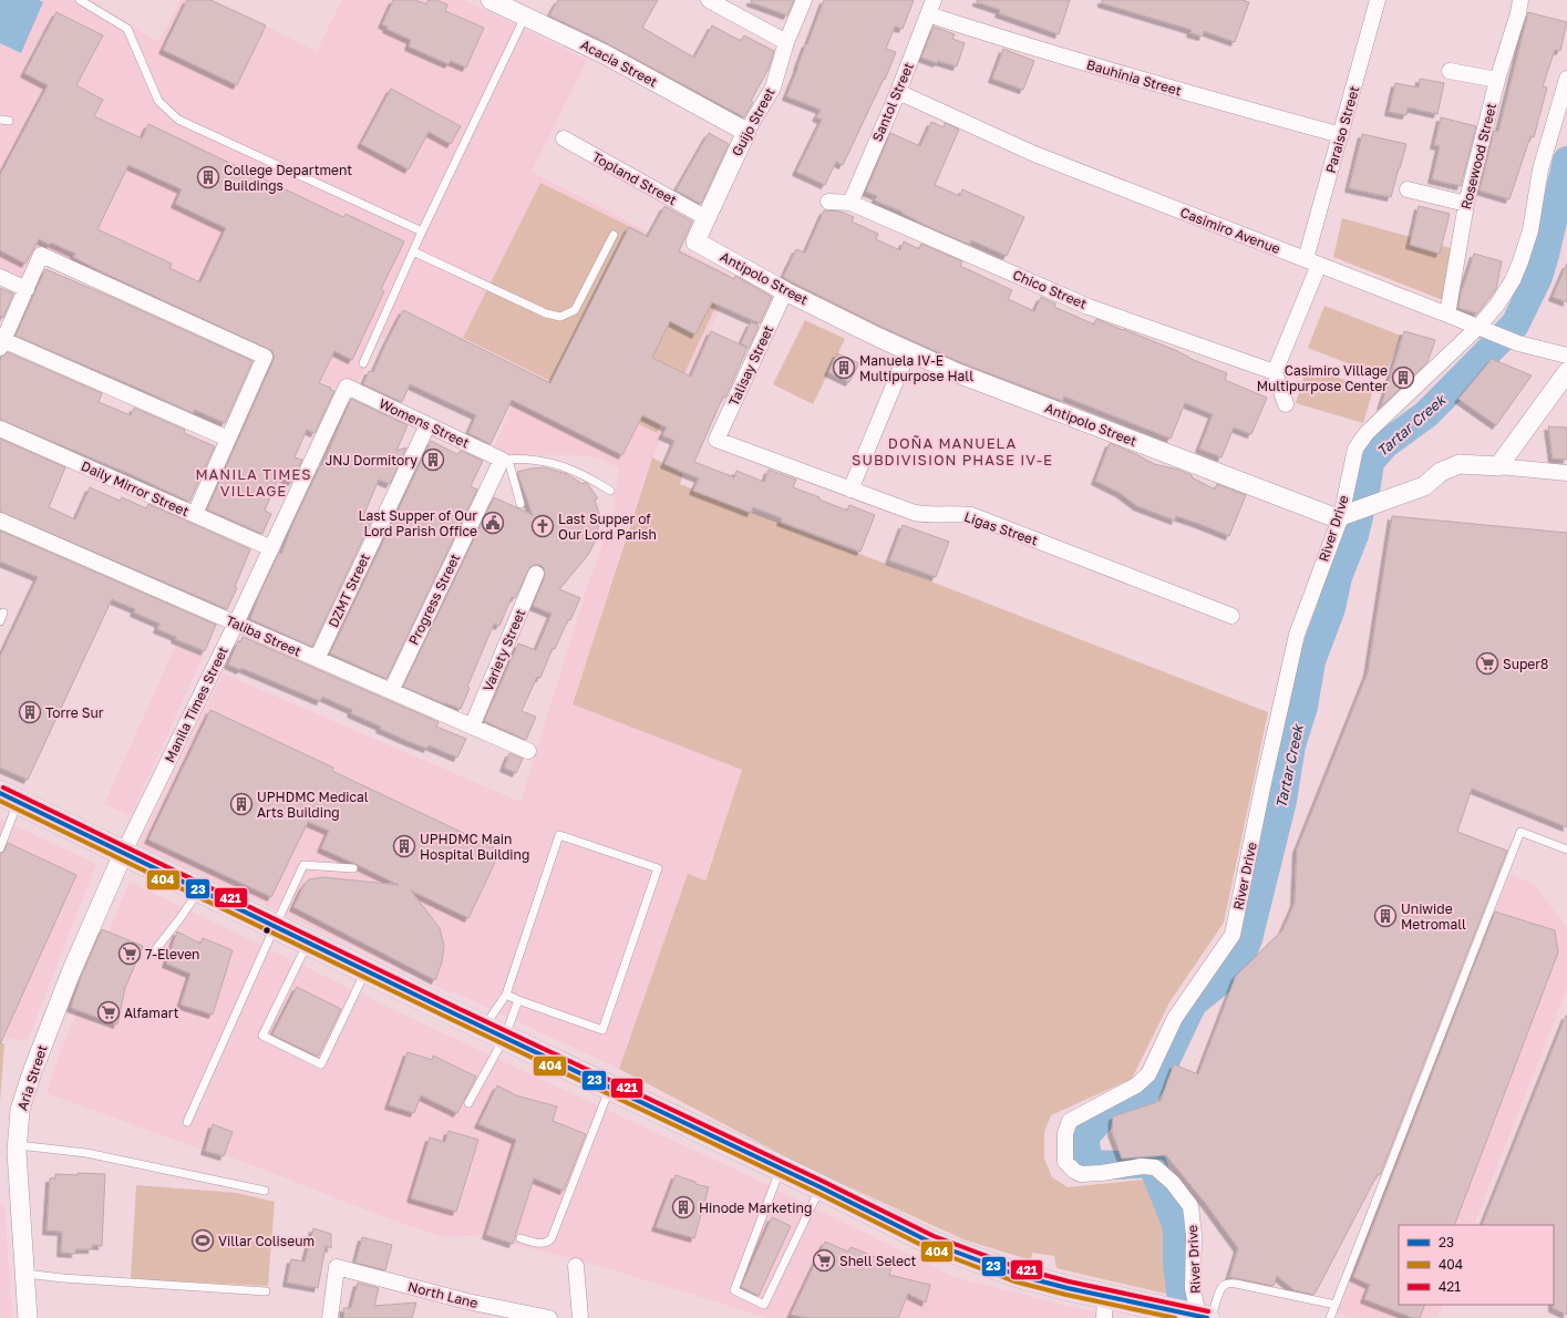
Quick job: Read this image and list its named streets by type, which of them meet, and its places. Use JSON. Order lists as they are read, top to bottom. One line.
{"streets":{"street":["Acacia Street","Bauhinia Street","Santol Street","Guijo Street","Paraiso Street","Rosewood Street","Topland Street","Casimiro Avenue","Antipolo Street","Chico Street","Talisay Street","Womens Street","Daily Mirror Street","Ligas Street","River Drive","DZMT Street","Progress Street","Taliba Street","Variety Street","Manila Times Street","Aria Street","North Lane"]},"crossings":[["Acacia Street","Guijo Street"],["Bauhinia Street","Santol Street"],["Bauhinia Street","Paraiso Street"],["Santol Street","Casimiro Avenue"],["Santol Street","Chico Street"],["Guijo Street","Topland Street"],["Guijo Street","Antipolo Street"],["Paraiso Street","Casimiro Avenue"],["Paraiso Street","Chico Street"],["Rosewood Street","Casimiro Avenue"],["Casimiro Avenue","River Drive"],["Antipolo Street","Talisay Street"],["Antipolo Street","River Drive"],["Talisay Street","Ligas Street"],["Womens Street","DZMT Street"],["Womens Street","Progress Street"],["Womens Street","Manila Times Street"],["Daily Mirror Street","Manila Times Street"],["DZMT Street","Taliba Street"],["Progress Street","Taliba Street"],["Taliba Street","Variety Street"],["Taliba Street","Manila Times Street"],["Manila Times Street","Aria Street"]],"districts":["DOÑA MANUELA SUBDIVISION PHASE IV-E","MANILA TIMES VILLAGE"],"water":["Tartar Creek"],"places":{"building":["College Department Buildings","Manuela IV-E Multipurpose Hall","Casimiro Village Multipurpose Center","JNJ Dormitory","Torre Sur","UPHDMC Medical Arts Building","UPHDMC Main Hospital Building","Uniwide Metromall","Hinode Marketing"],"public building":["Last Supper of Our Lord Parish Office"],"church":["Last Supper of Our Lord Parish"],"supermarket":["Super8","7-Eleven","Alfamart","Shell Select"],"sports":["Villar Coliseum"]},"lines":["transit line 421","transit line 23","transit line 404"],"legend":["23","404","421"]}
